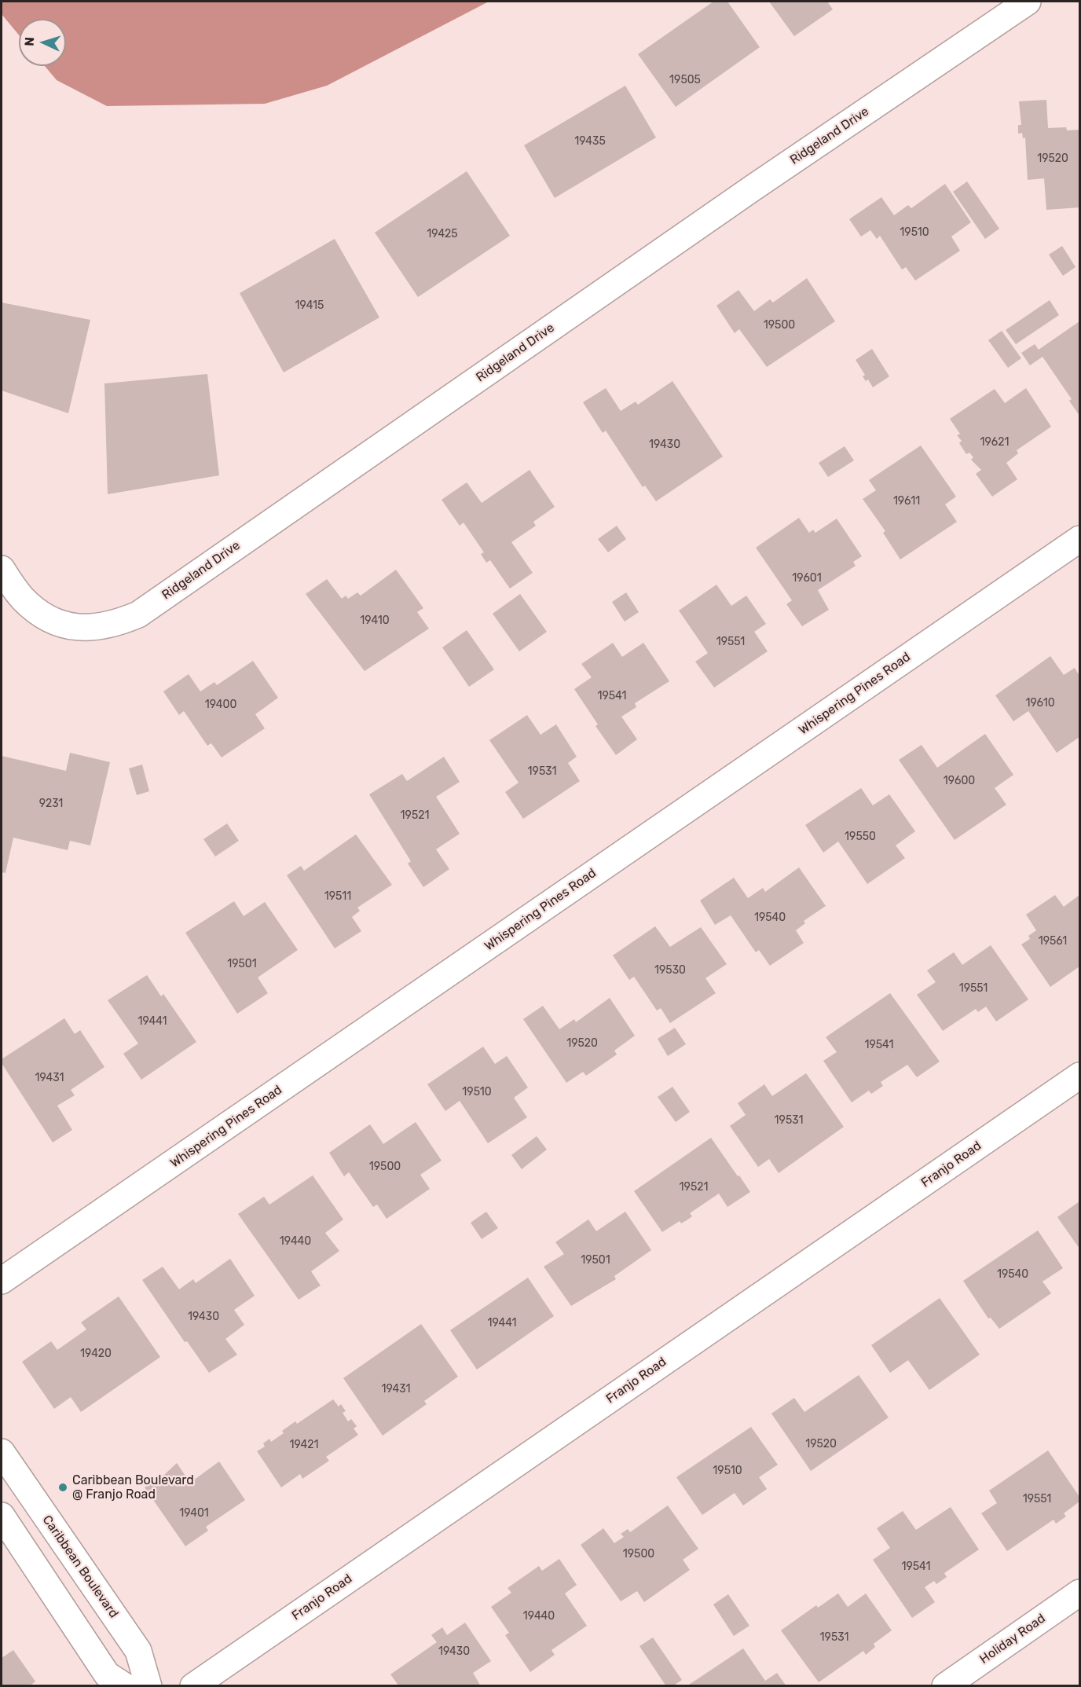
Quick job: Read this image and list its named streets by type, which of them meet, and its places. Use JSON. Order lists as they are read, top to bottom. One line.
{"streets":{"street":["Ridgeland Drive","Whispering Pines Road","Franjo Road","Caribbean Boulevard","Holiday Road"]},"places":["Caribbean Boulevard @ Franjo Road"],"house_numbers":["19505","19435","19520","19510","19425","19415","19500","19621","19430","19611","19601","19410","19551","19541","19610","19400","19531","19600","9231","19521","19550","19511","19540","19561","19501","19530","19551","19441","19520","19541","19431","19510","19531","19500","19521","19440","19501","19540","19430","19441","19420","19431","19520","19421","19510","19551","19401","19500","19541","19440","19531","19430"],"north":"left"}
